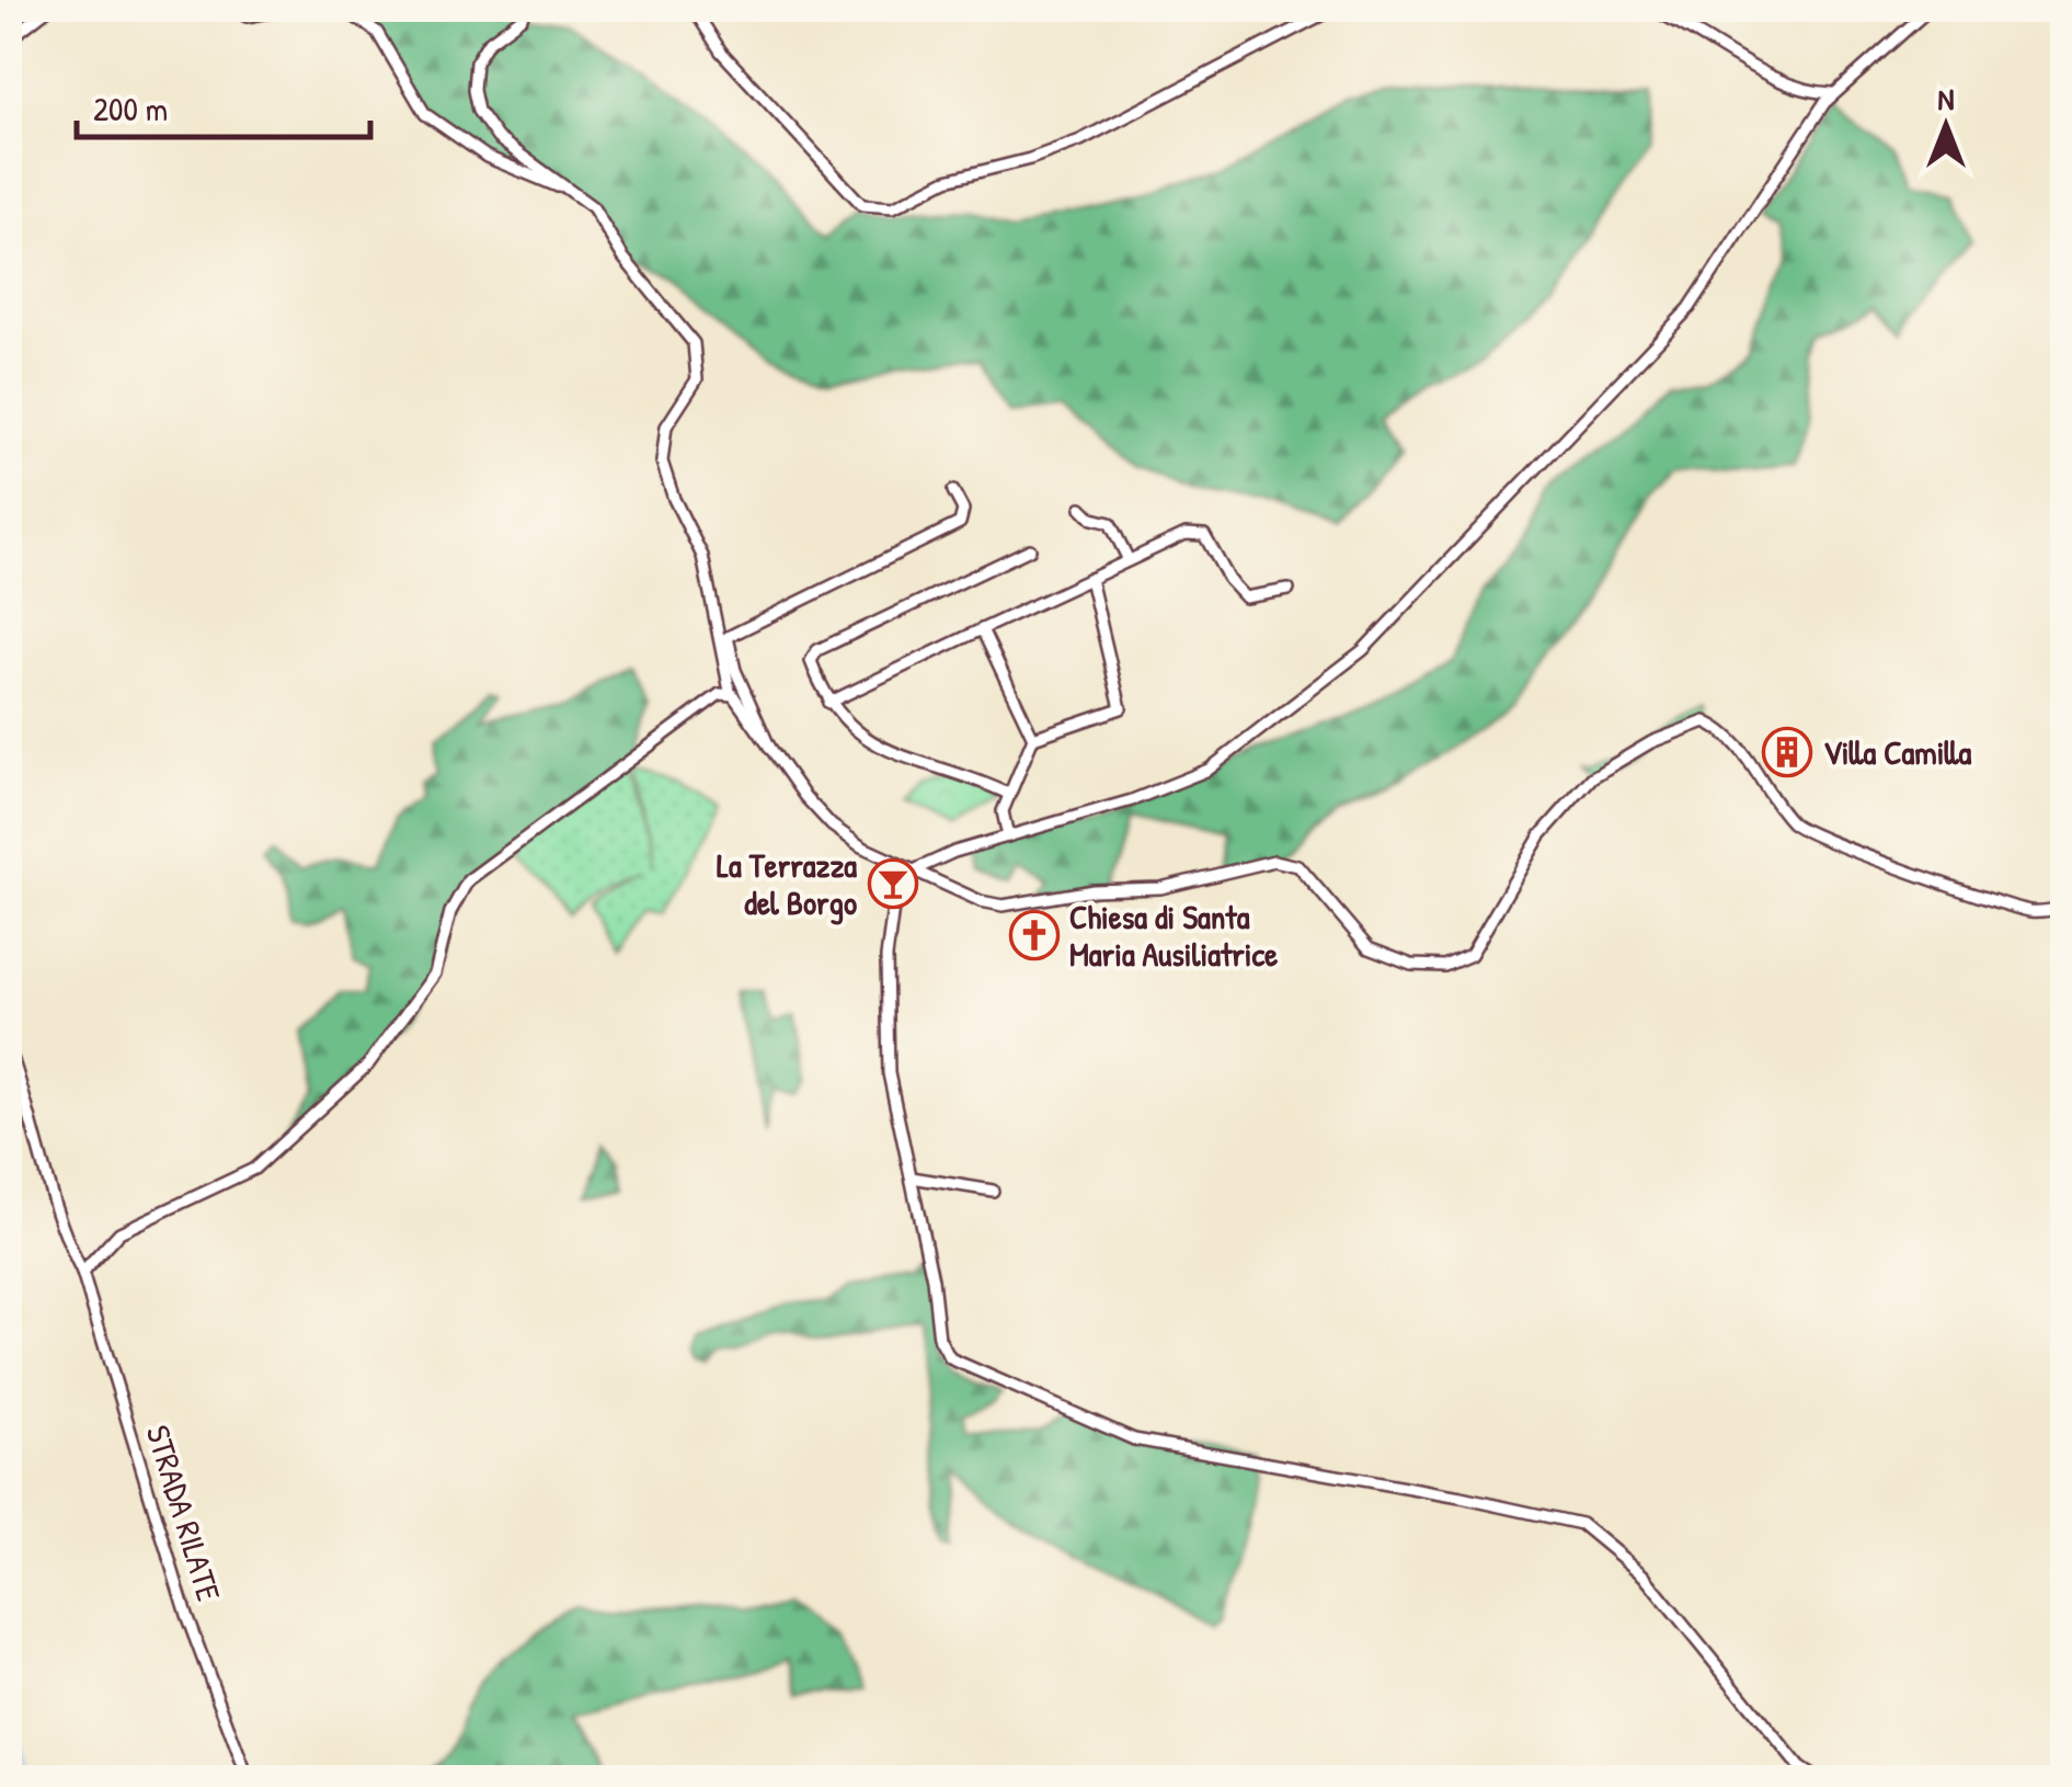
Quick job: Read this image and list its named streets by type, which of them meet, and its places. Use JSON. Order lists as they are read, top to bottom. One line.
{"streets":{"street":["STRADA RILATE"]},"places":{"building":["Villa Camilla"],"bar":["La Terrazza del Borgo"],"church":["Chiesa di Santa Maria Ausiliatrice"]},"scale_bar":"200 m","north":"top"}
